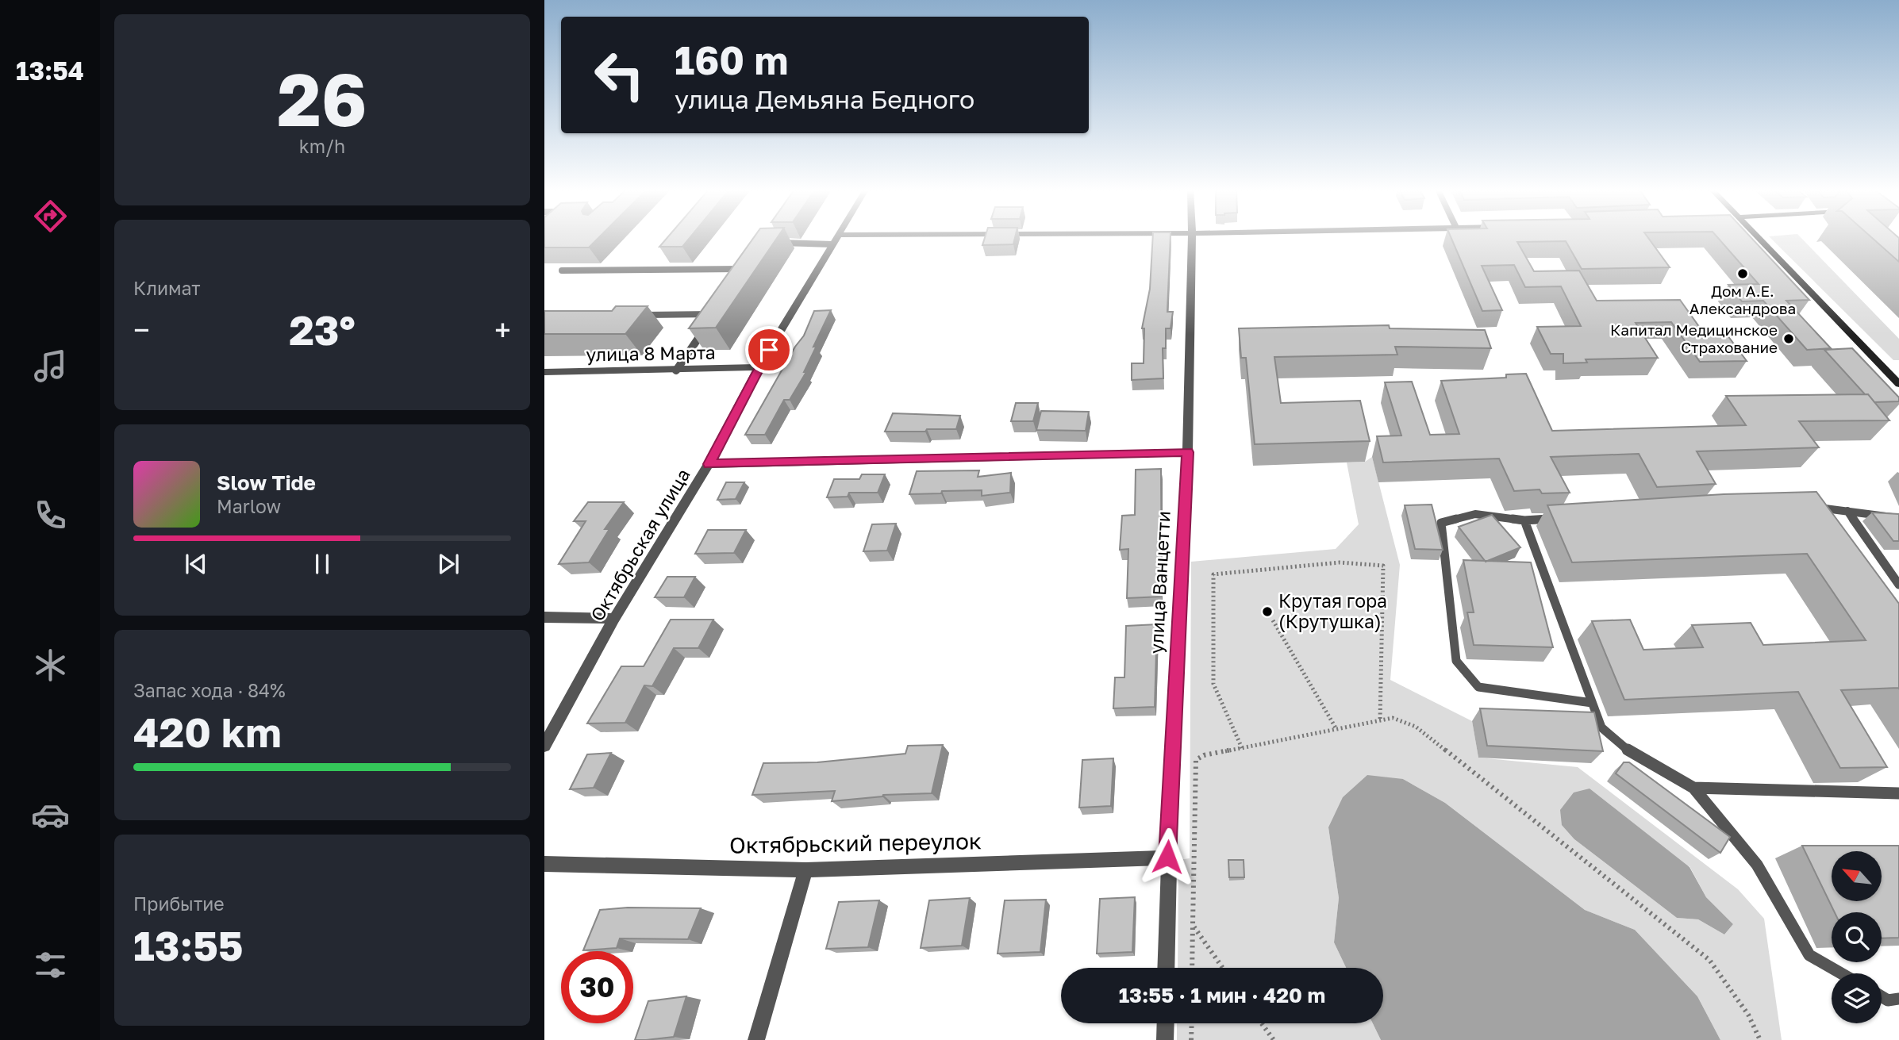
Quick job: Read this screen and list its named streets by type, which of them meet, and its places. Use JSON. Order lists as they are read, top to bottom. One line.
{"streets":{"street":["улица 8 Марта","Октябрьская улица","улица Ванцетти","Октябрьский переулок"]},"crossings":[["улица 8 Марта","Октябрьская улица"],["улица Ванцетти","Октябрьский переулок"]],"places":["Дом А.Е. Александрова","Капитал Медицинское Страхование","Крутая гора (Крутушка)"],"north":"top left","page":{"tabs":"13:54","tile":[["26","km/h"],"Климат",["Запас хода · 84%","420 km"],["Прибытие","13:55"]],"turn":["160 m","улица Демьяна Бедного"],"heat":["−","23°","+"],"song":["Slow Tide","Marlow"],"limit":"30","trip":"13:55 · 1 мин · 420 m"}}
